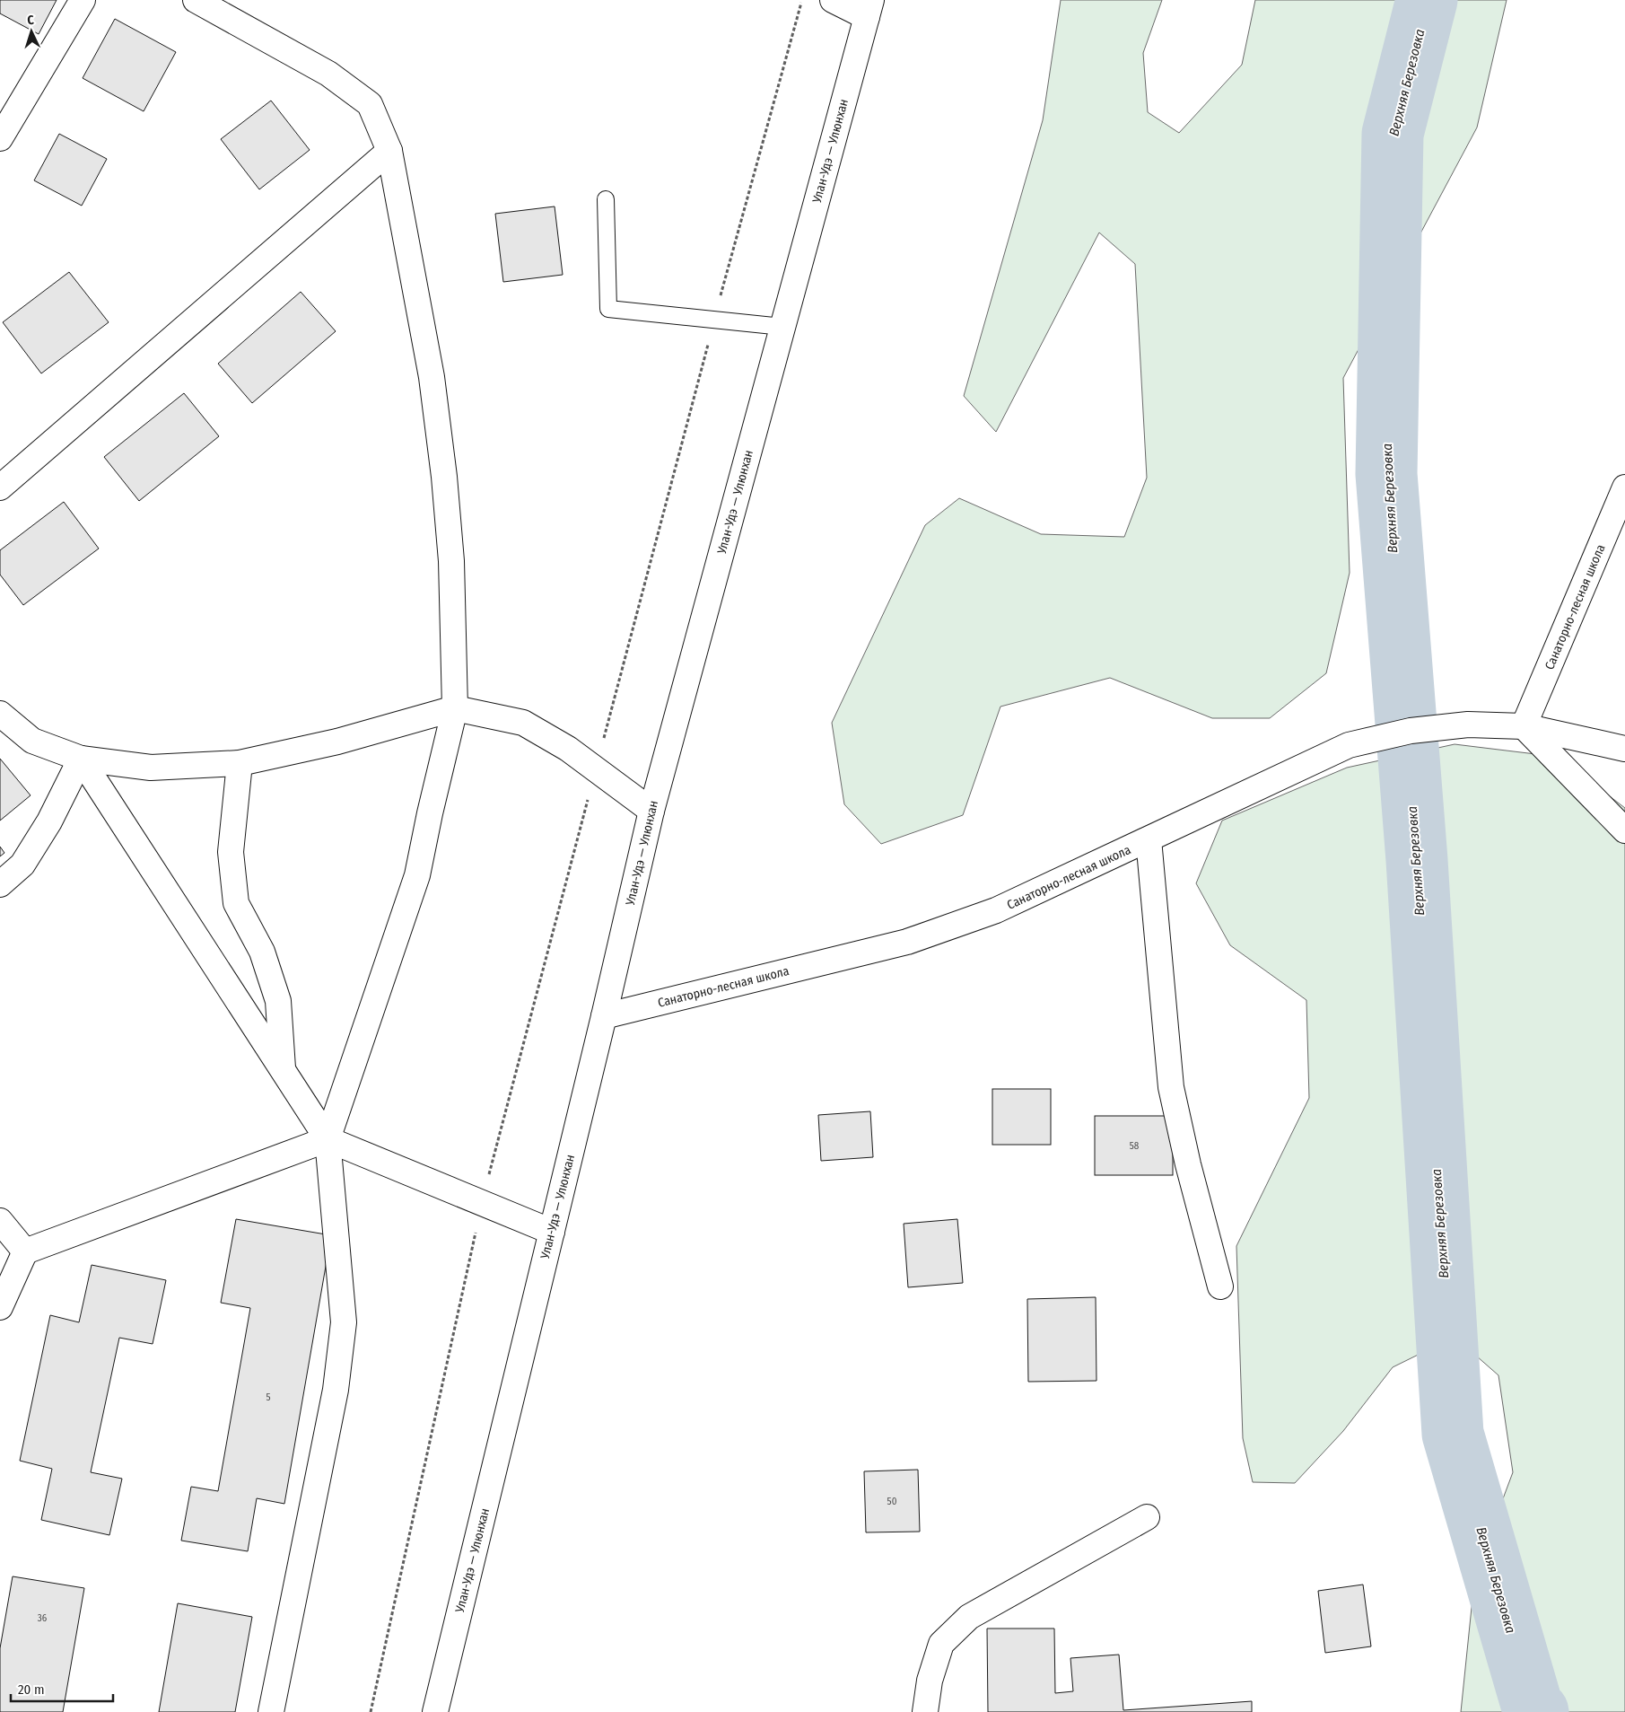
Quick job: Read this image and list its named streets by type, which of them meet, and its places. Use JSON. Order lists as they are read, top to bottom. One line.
{"streets":{"street":["Улан-Удэ — Улюнхан","Санаторно-лесная школа"]},"crossings":[["Улан-Удэ — Улюнхан","Санаторно-лесная школа"]],"water":["Верхняя Березовка"],"house_numbers":["58","5","50","36"],"scale_bar":"20 m","north":"top"}
